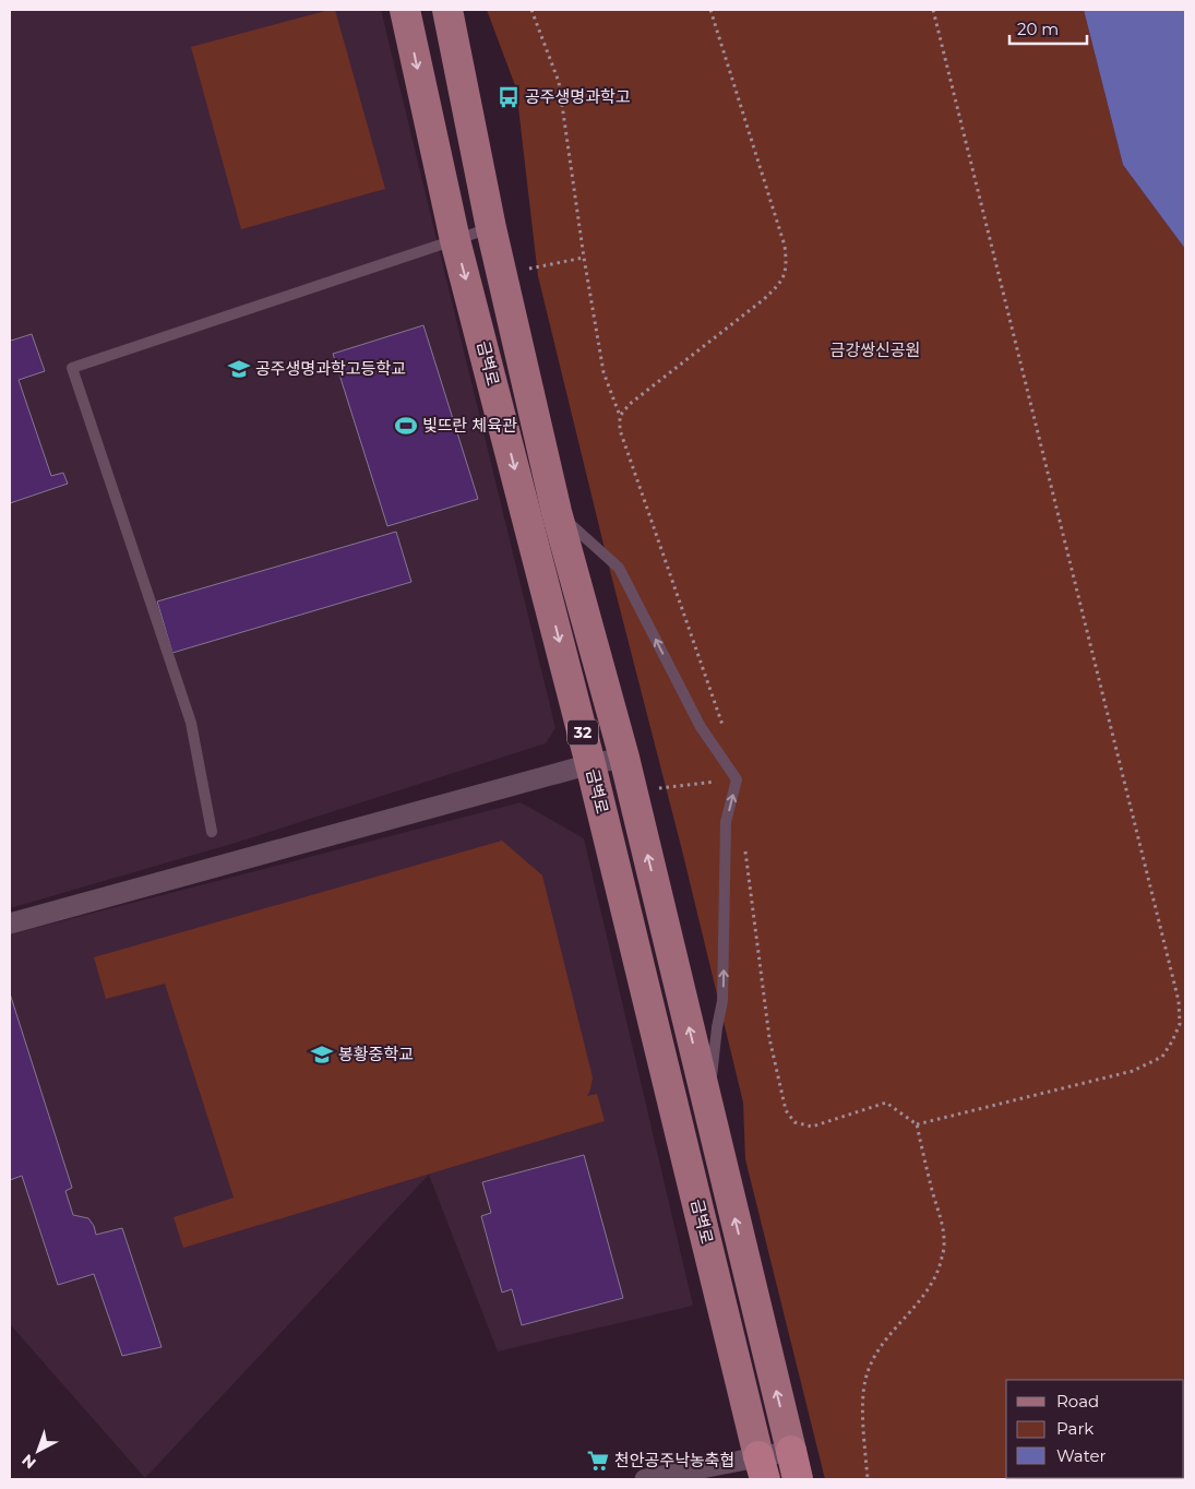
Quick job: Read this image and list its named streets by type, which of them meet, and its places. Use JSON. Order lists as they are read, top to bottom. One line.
{"streets":{"highway":["금벽로","32"]},"parks":["금강쌍신공원"],"places":{"bus stop":["공주생명과학고"],"school or university":["공주생명과학고등학교","봉황중학교"],"sports":["빛뜨란 체육관"],"supermarket":["천안공주낙농축협"]},"legend":["Road","Park","Water"],"scale_bar":"20 m","north":"bottom left"}
